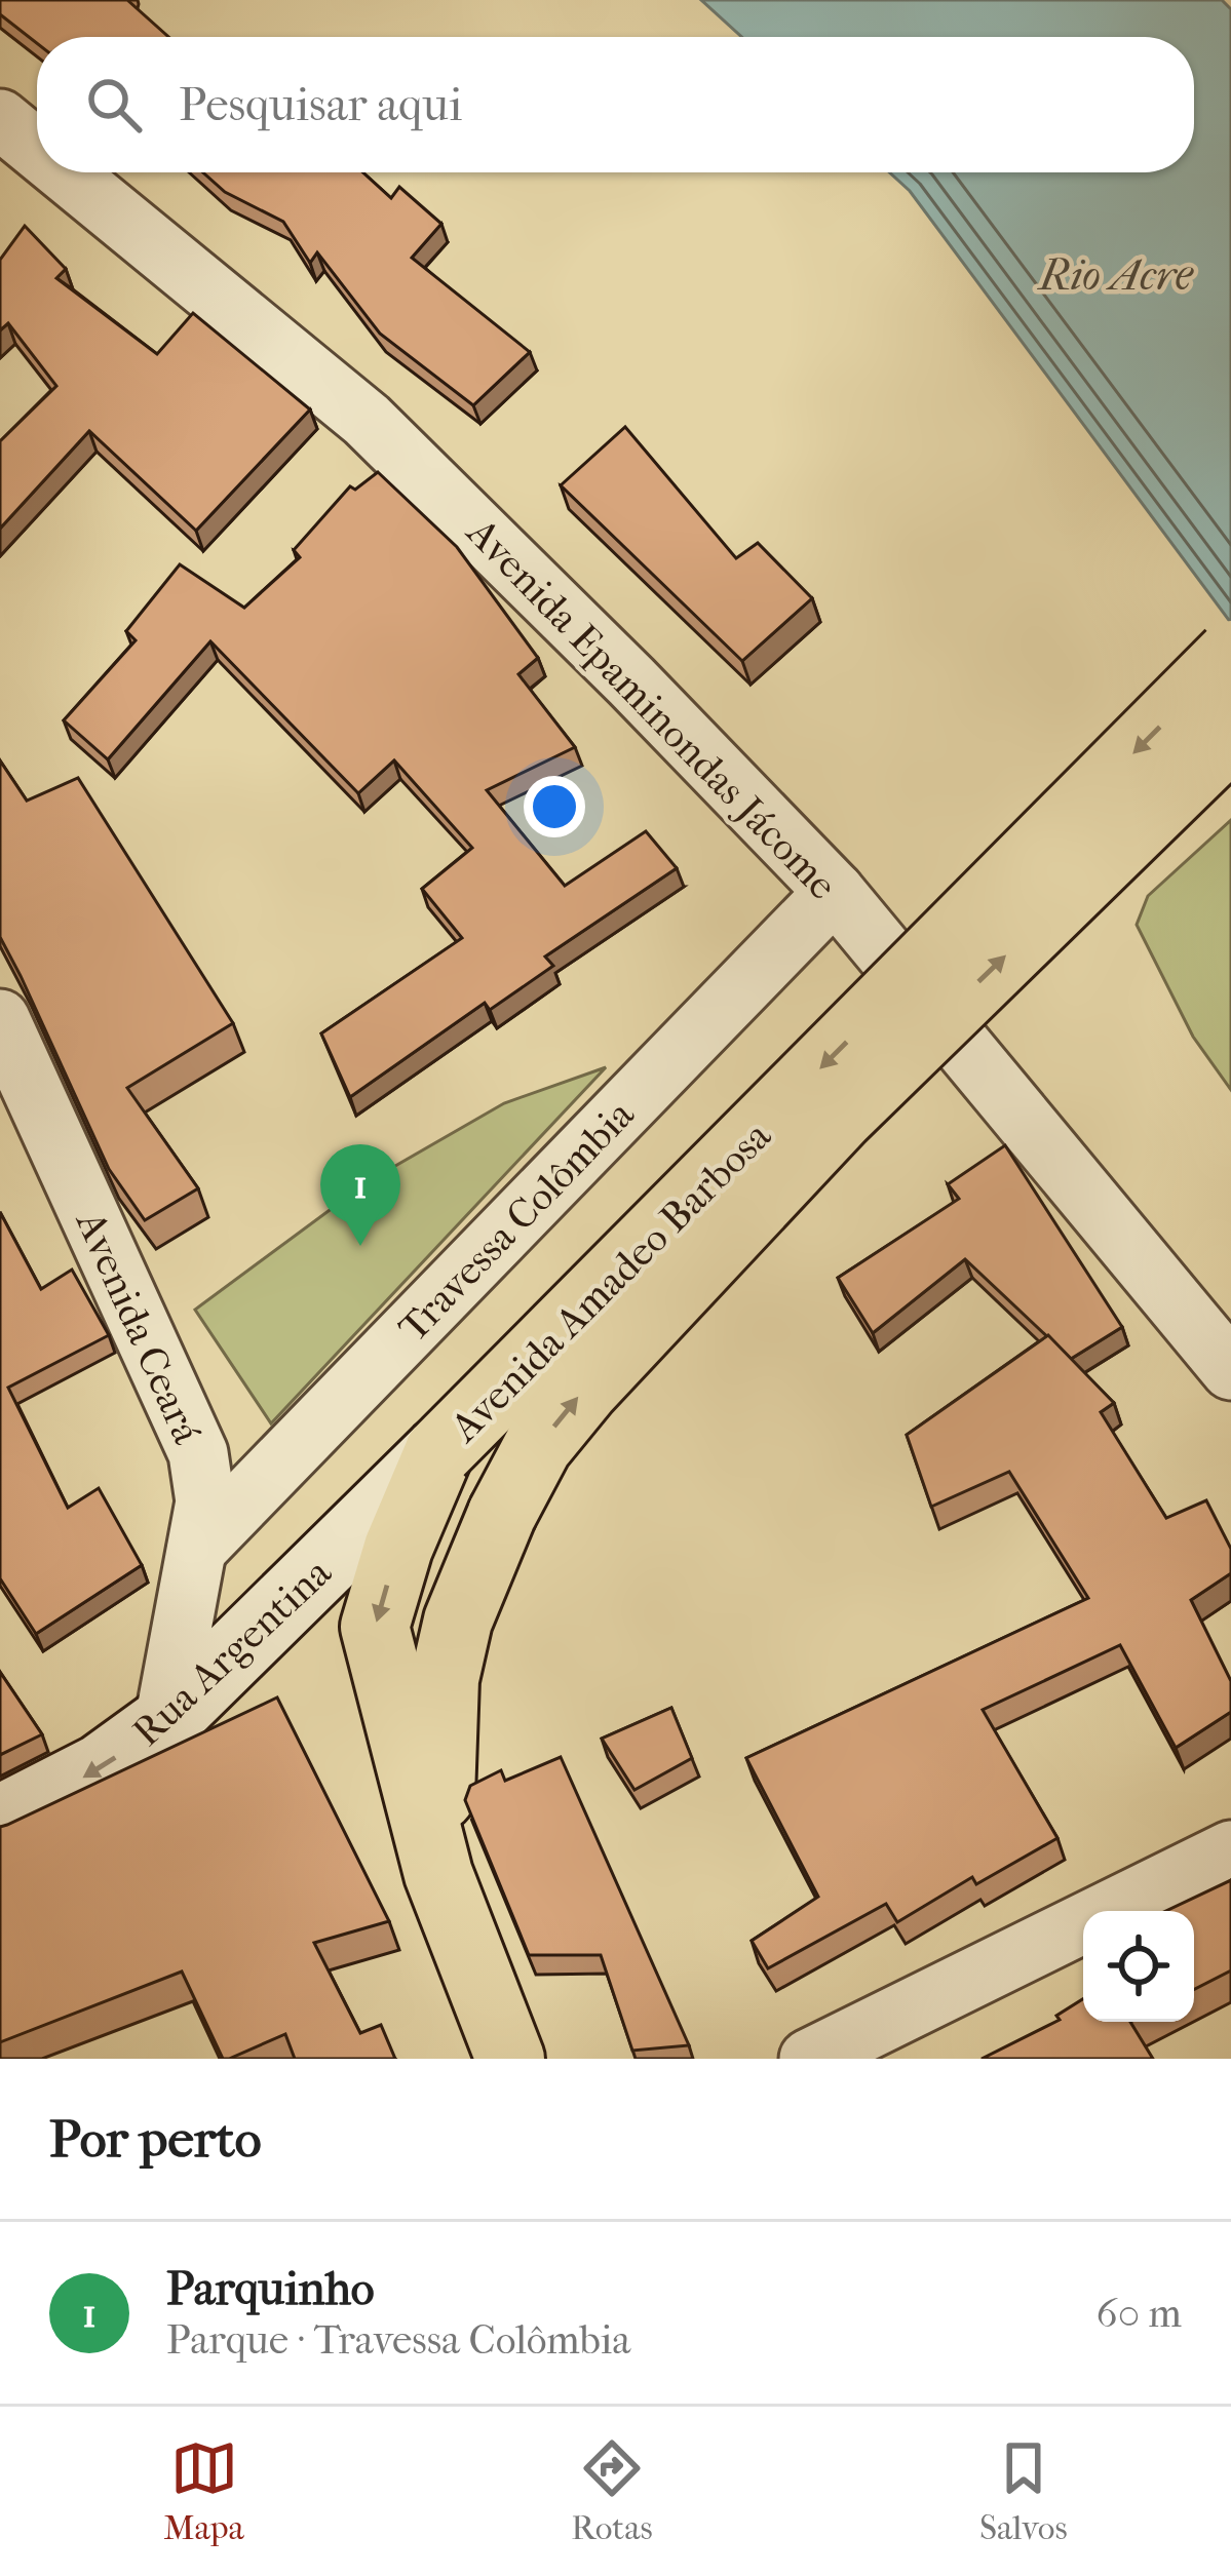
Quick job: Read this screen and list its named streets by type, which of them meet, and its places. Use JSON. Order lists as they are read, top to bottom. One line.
{"streets":{"main road":["Avenida Amadeo Barbosa"],"street":["Avenida Epaminondas Jácome","Travessa Colômbia","Avenida Ceará","Rua Argentina"]},"crossings":[["Avenida Epaminondas Jácome","Travessa Colômbia"],["Travessa Colômbia","Avenida Ceará"],["Avenida Amadeo Barbosa","Rua Argentina"],["Avenida Ceará","Rua Argentina"]],"water":["Rio Acre"],"page":{"search":"Pesquisar aqui","pins":"1","heading":"Por perto","list":[{"mark":"1","name":"Parquinho","note":"Parque · Travessa Colômbia","value":"60 m"}],"nav":["Mapa","Rotas","Salvos"]}}
